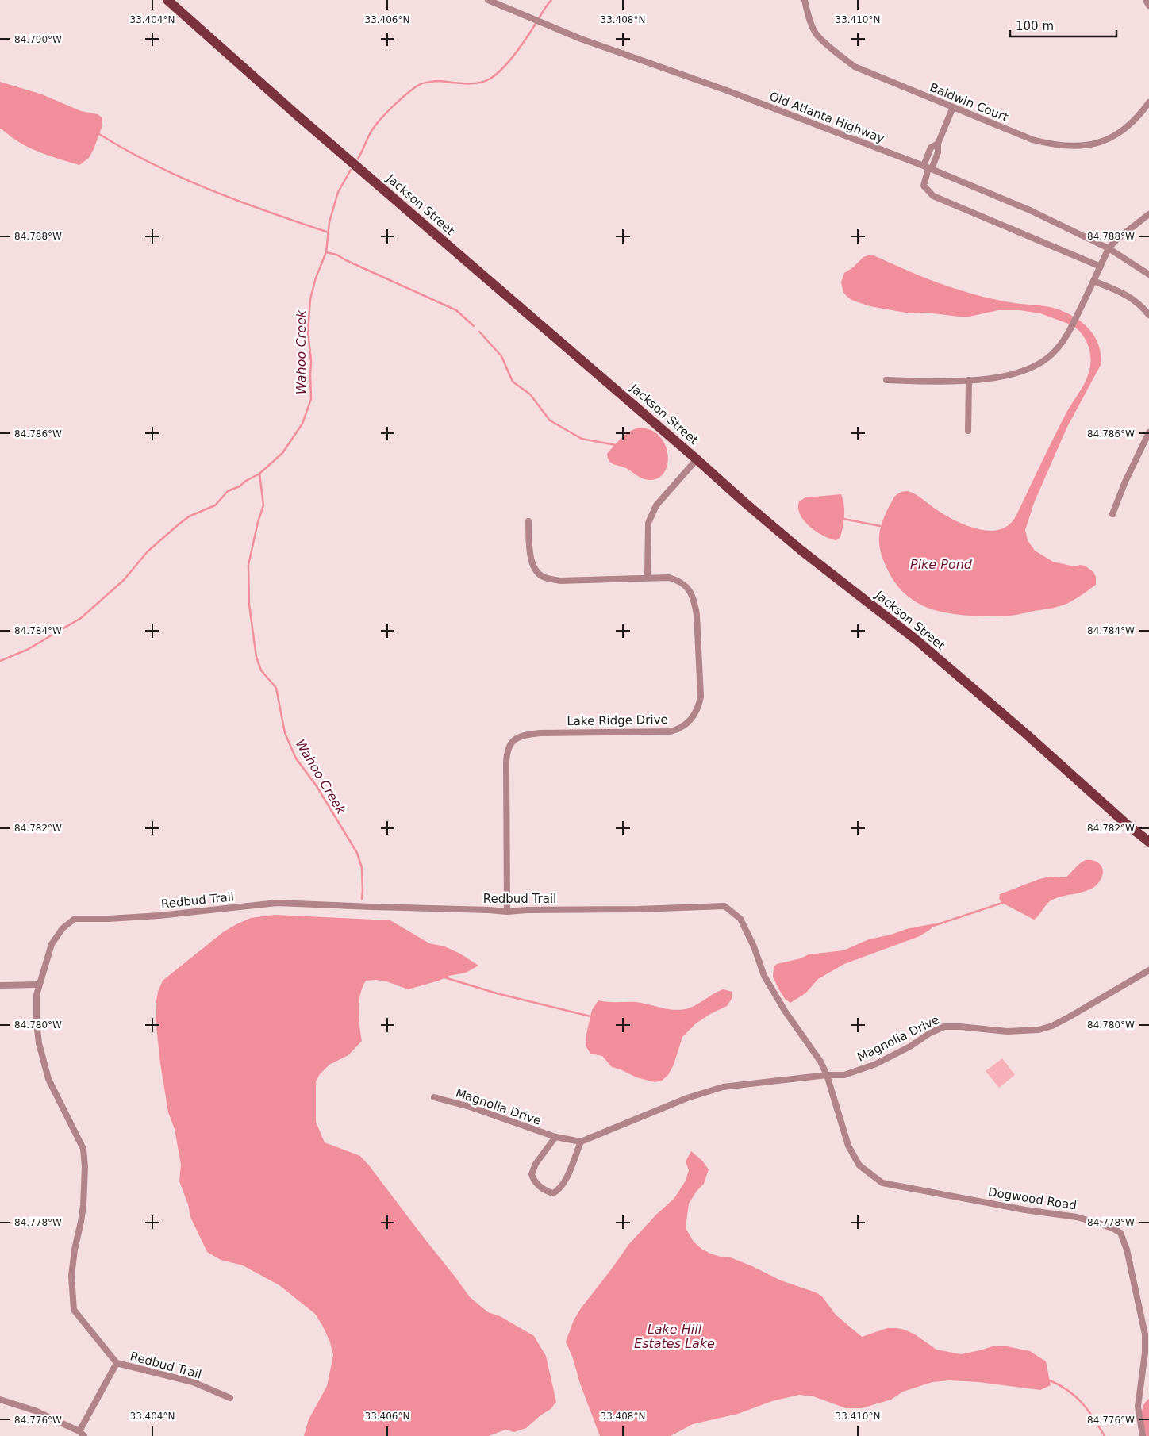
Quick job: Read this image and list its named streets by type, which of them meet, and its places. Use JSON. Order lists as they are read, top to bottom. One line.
{"streets":{"main road":["Jackson Street"],"street":["Baldwin Court","Old Atlanta Highway","Lake Ridge Drive","Redbud Trail","Magnolia Drive","Dogwood Road"]},"crossings":[["Lake Ridge Drive","Redbud Trail"],["Redbud Trail","Magnolia Drive"],["Redbud Trail","Dogwood Road"],["Magnolia Drive","Dogwood Road"]],"water":["Wahoo Creek","Pike Pond","Lake Hill Estates Lake"],"scale_bar":"100 m","coordinates":["33.404°N","33.406°N","33.408°N","33.410°N","84.790°W","84.788°W","84.786°W","84.784°W","84.782°W","84.780°W","84.778°W","84.776°W"]}
